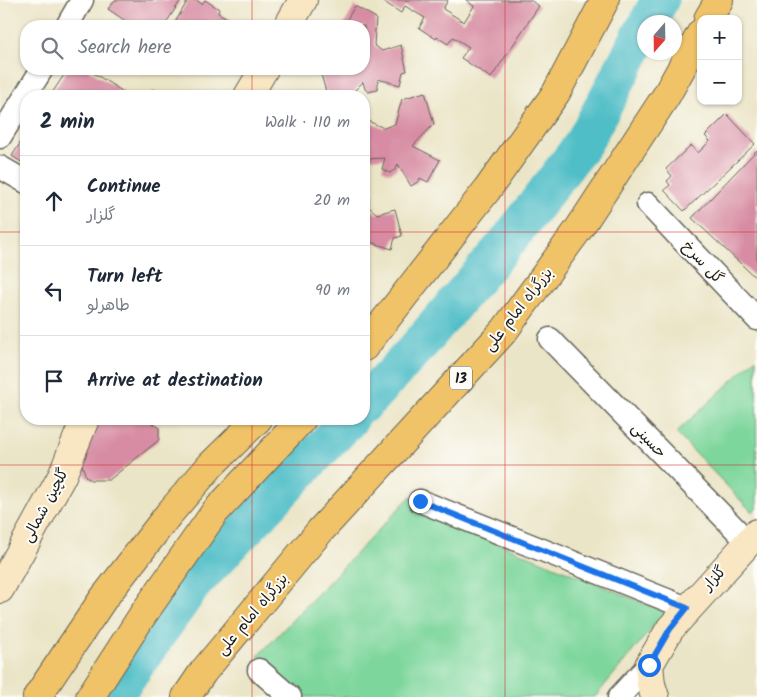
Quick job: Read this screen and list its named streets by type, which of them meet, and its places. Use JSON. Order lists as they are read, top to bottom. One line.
{"streets":{"highway":["بزرگراه امام علی","13"],"main road":["گلچین شمالی","گلزار"],"street":["گل سرخ","حسینی"]},"crossings":[["حسینی","گلزار"]],"north":"bottom","page":{"map_buttons":["+","−"],"search":"Search here","heading":["2 min","Walk · 110 m"],"list":[["Continue","گلزار","20 m"],["Turn left","طاهرلو","90 m"],"Arrive at destination"]}}
